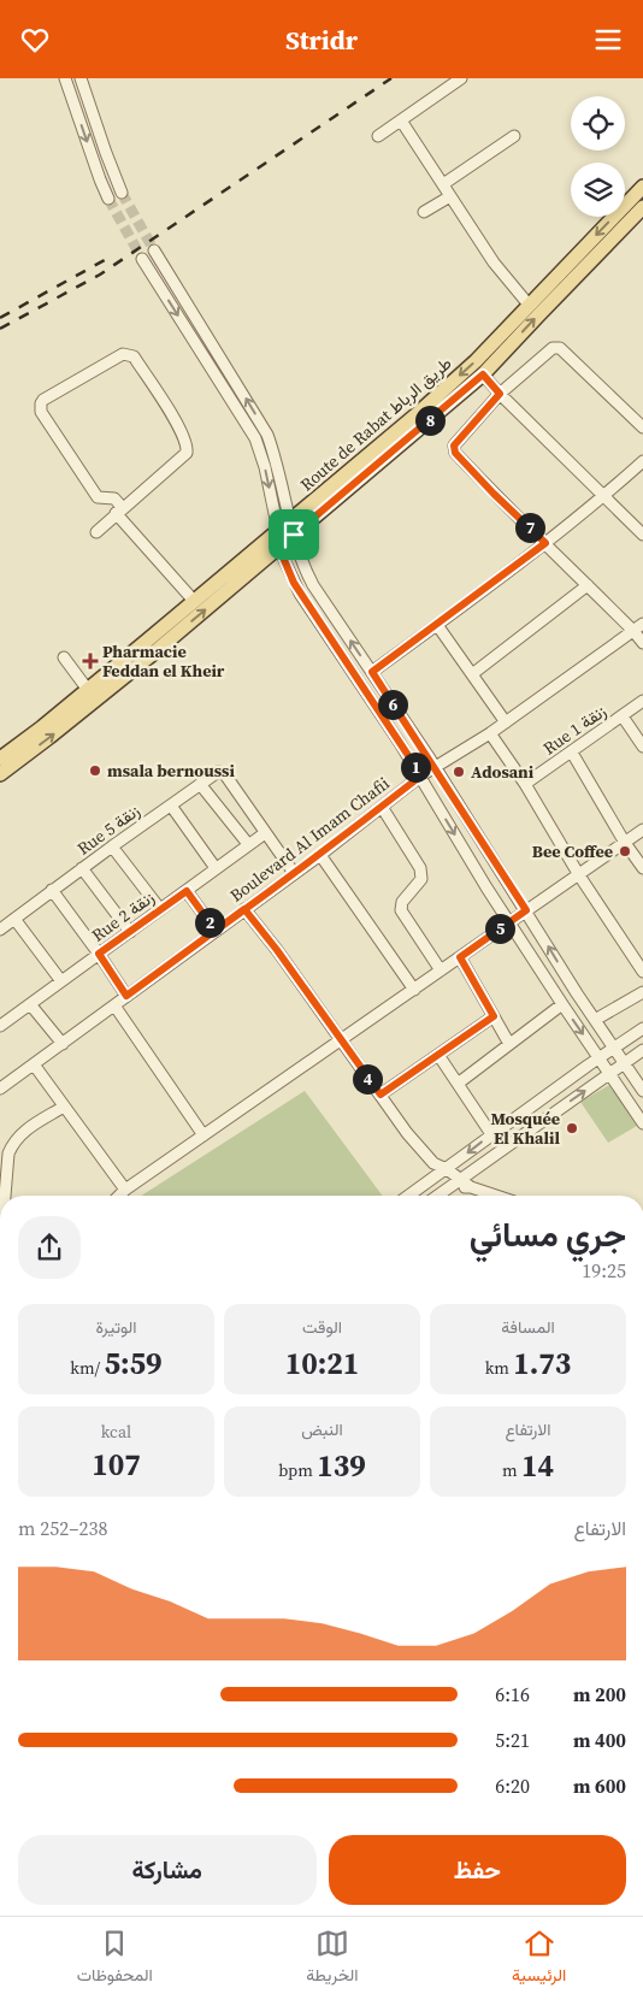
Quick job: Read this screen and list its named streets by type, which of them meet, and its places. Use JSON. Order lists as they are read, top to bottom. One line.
{"streets":{"main road":["Route de Rabat طريق الرباط"],"street":["Rue 1 زنقة","Rue 5 زنقة","Boulevard Al Imam Chafii","Rue 2 زنقة"]},"crossings":[["Rue 5 زنقة","Rue 2 زنقة"]],"places":{"health":["Pharmacie Feddan el Kheir"],"other":["msala bernoussi","Adosani","Bee Coffee","Mosquée El Khalil"]},"page":{"header":"Stridr","pins":["8","7","6","1","2","5","4"],"heading":["جري مسائي","19:25"],"stats":[["المسافة","1.73 km"],["الوقت","10:21"],["الوتيرة","5:59 /km"],["الارتفاع","14 m"],["النبض","139 bpm"],["kcal","107"]],"chart":["الارتفاع","238–252 m"],"list":[{"name":"200 m","note":"6:16"},{"name":"400 m","note":"5:21"},{"name":"600 m","note":"6:20"}],"buttons":["حفظ","مشاركة"],"tabs":["الرئيسية","الخريطة","المحفوظات"]}}
